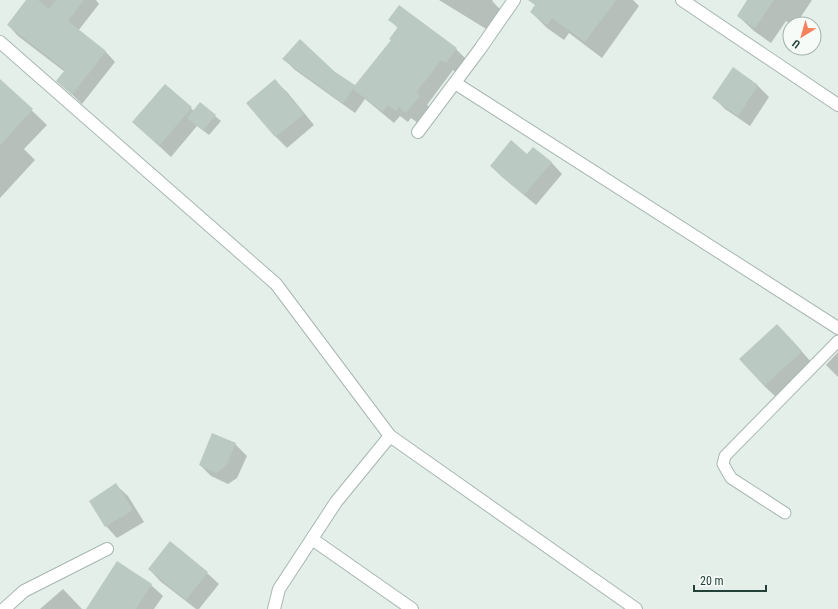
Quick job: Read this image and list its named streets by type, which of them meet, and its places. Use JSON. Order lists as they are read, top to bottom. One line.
{"scale_bar":"20 m","north":"bottom left"}
